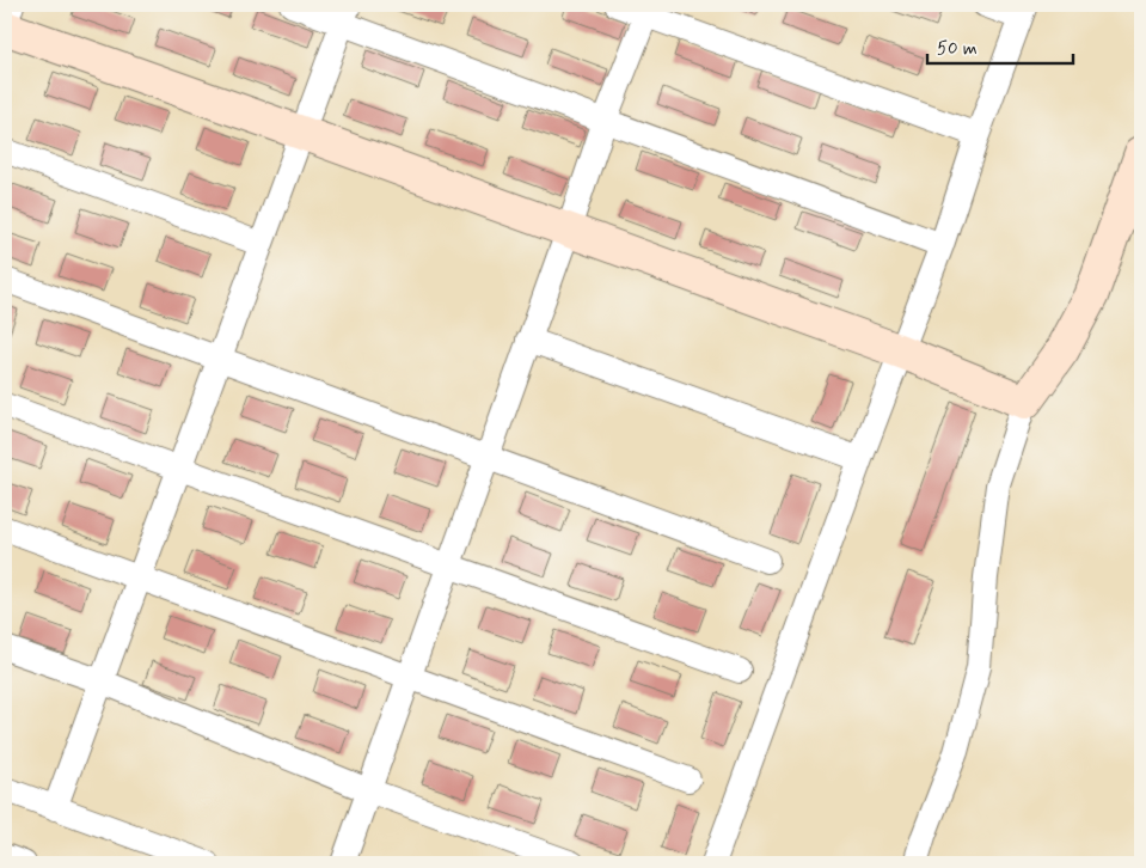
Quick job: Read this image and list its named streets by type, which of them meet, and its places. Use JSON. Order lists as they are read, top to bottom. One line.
{"scale_bar":"50 m"}
